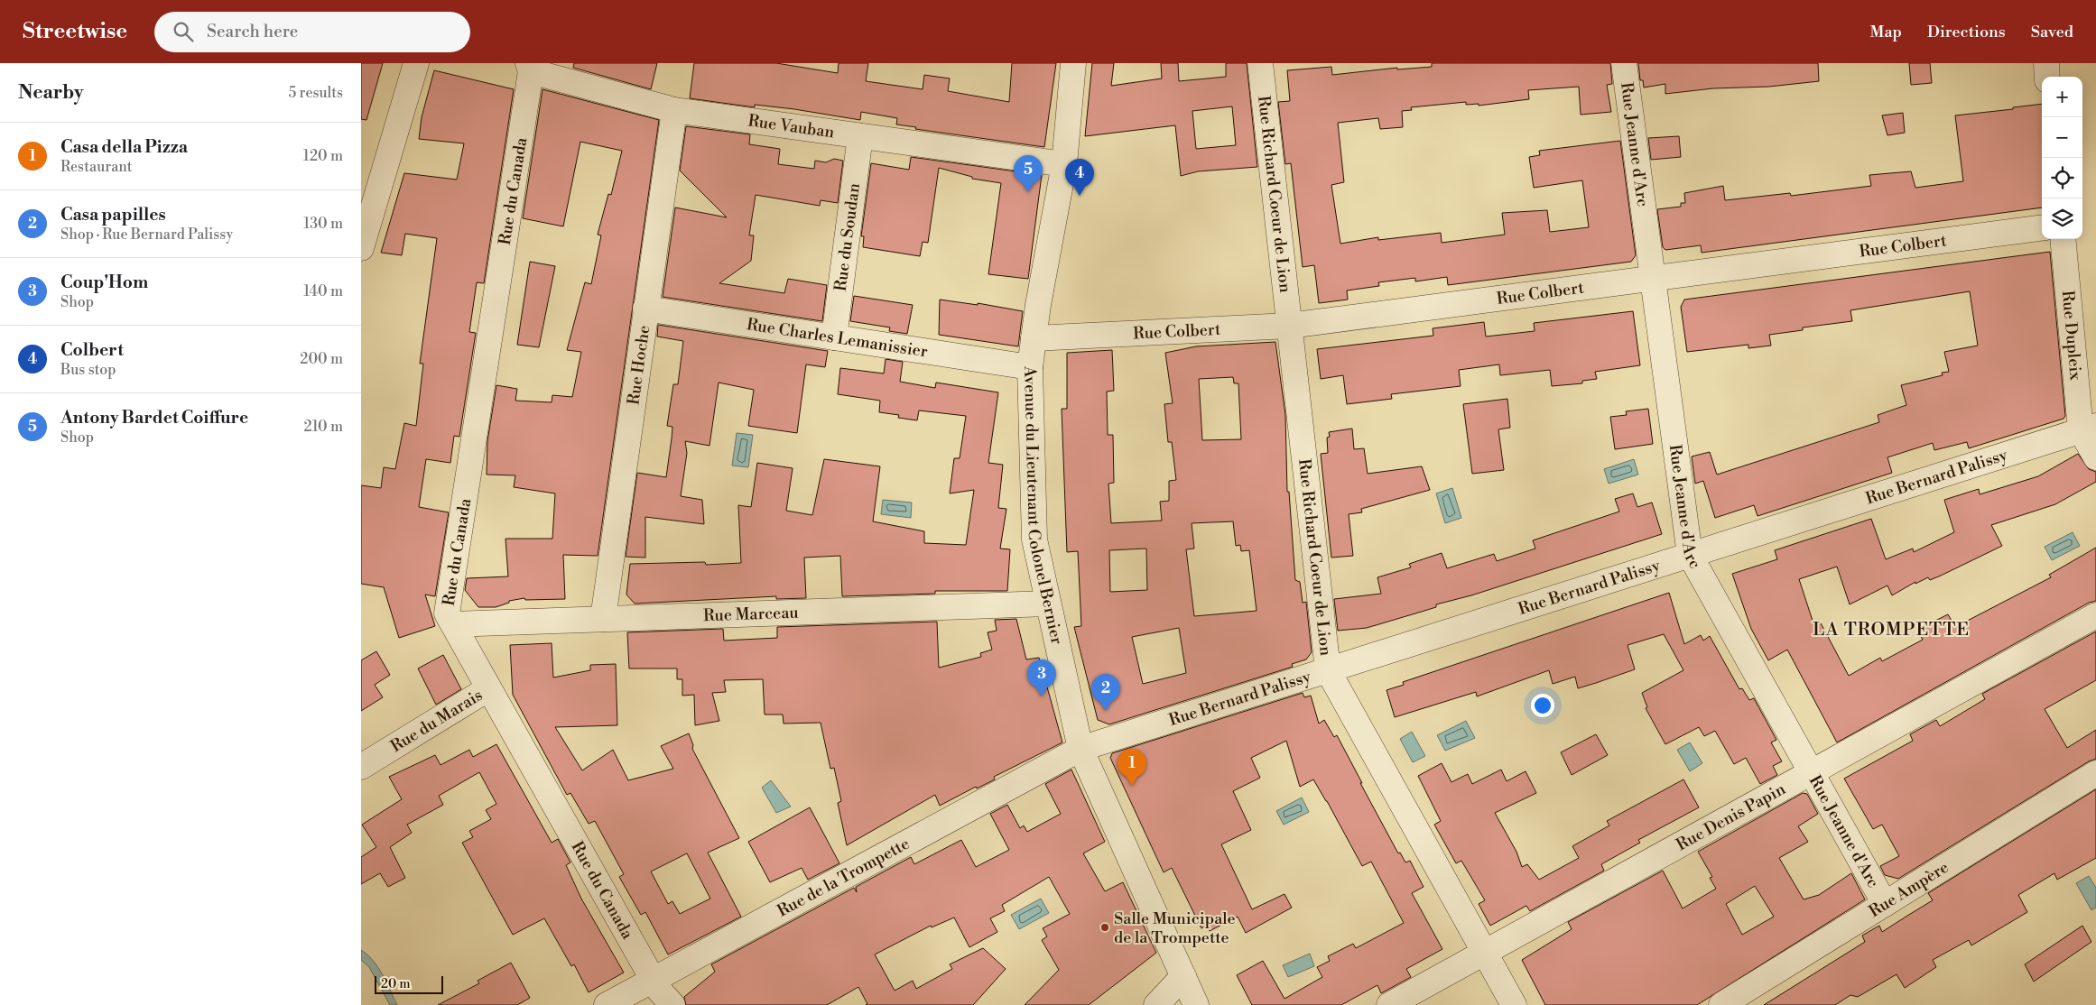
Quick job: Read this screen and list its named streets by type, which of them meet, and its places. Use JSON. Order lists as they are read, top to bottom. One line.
{"streets":{"street":["Rue Vauban","Rue Jeanne d'Arc","Rue du Canada","Rue Richard Coeur de Lion","Rue du Soudan","Rue Colbert","Rue Dupleix","Rue Charles Lemanissier","Rue Hoche","Rue Bernard Palissy","Avenue du Lieutenant Colonel Bernier","Rue Marceau","Rue du Marais","Rue Denis Papin","Rue de la Trompette","Rue Ampère"]},"crossings":[["Rue Vauban","Rue du Canada"],["Rue Vauban","Rue du Soudan"],["Rue Vauban","Rue Hoche"],["Rue Vauban","Avenue du Lieutenant Colonel Bernier"],["Rue Jeanne d'Arc","Rue Colbert"],["Rue Jeanne d'Arc","Rue Bernard Palissy"],["Rue Jeanne d'Arc","Rue Denis Papin"],["Rue Jeanne d'Arc","Rue Ampère"],["Rue du Canada","Rue Marceau"],["Rue du Canada","Rue du Marais"],["Rue du Canada","Rue de la Trompette"],["Rue Richard Coeur de Lion","Rue Colbert"],["Rue Richard Coeur de Lion","Rue Bernard Palissy"],["Rue Richard Coeur de Lion","Rue Denis Papin"],["Rue du Soudan","Rue Charles Lemanissier"],["Rue Colbert","Avenue du Lieutenant Colonel Bernier"],["Rue Dupleix","Rue Bernard Palissy"],["Rue Charles Lemanissier","Rue Hoche"],["Rue Charles Lemanissier","Avenue du Lieutenant Colonel Bernier"],["Rue Hoche","Rue Marceau"],["Rue Bernard Palissy","Avenue du Lieutenant Colonel Bernier"],["Rue Bernard Palissy","Rue de la Trompette"],["Avenue du Lieutenant Colonel Bernier","Rue Marceau"],["Avenue du Lieutenant Colonel Bernier","Rue de la Trompette"]],"districts":["LA TROMPETTE"],"places":["Salle Municipale de la Trompette"],"scale_bar":"20 m","page":{"header":"Streetwise","search":"Search here","nav":["Map","Directions","Saved"],"heading":["Nearby","5 results"],"map_buttons":["+","−"],"list":[{"mark":"1","name":"Casa della Pizza","note":"Restaurant","value":"120 m"},{"mark":"2","name":"Casa papilles","note":"Shop · Rue Bernard Palissy","value":"130 m"},{"mark":"3","name":"Coup'Hom","note":"Shop","value":"140 m"},{"mark":"4","name":"Colbert","note":"Bus stop","value":"200 m"},{"mark":"5","name":"Antony Bardet Coiffure","note":"Shop","value":"210 m"}],"pins":["5","4","3","2","1"],"scale":"20 m"}}
